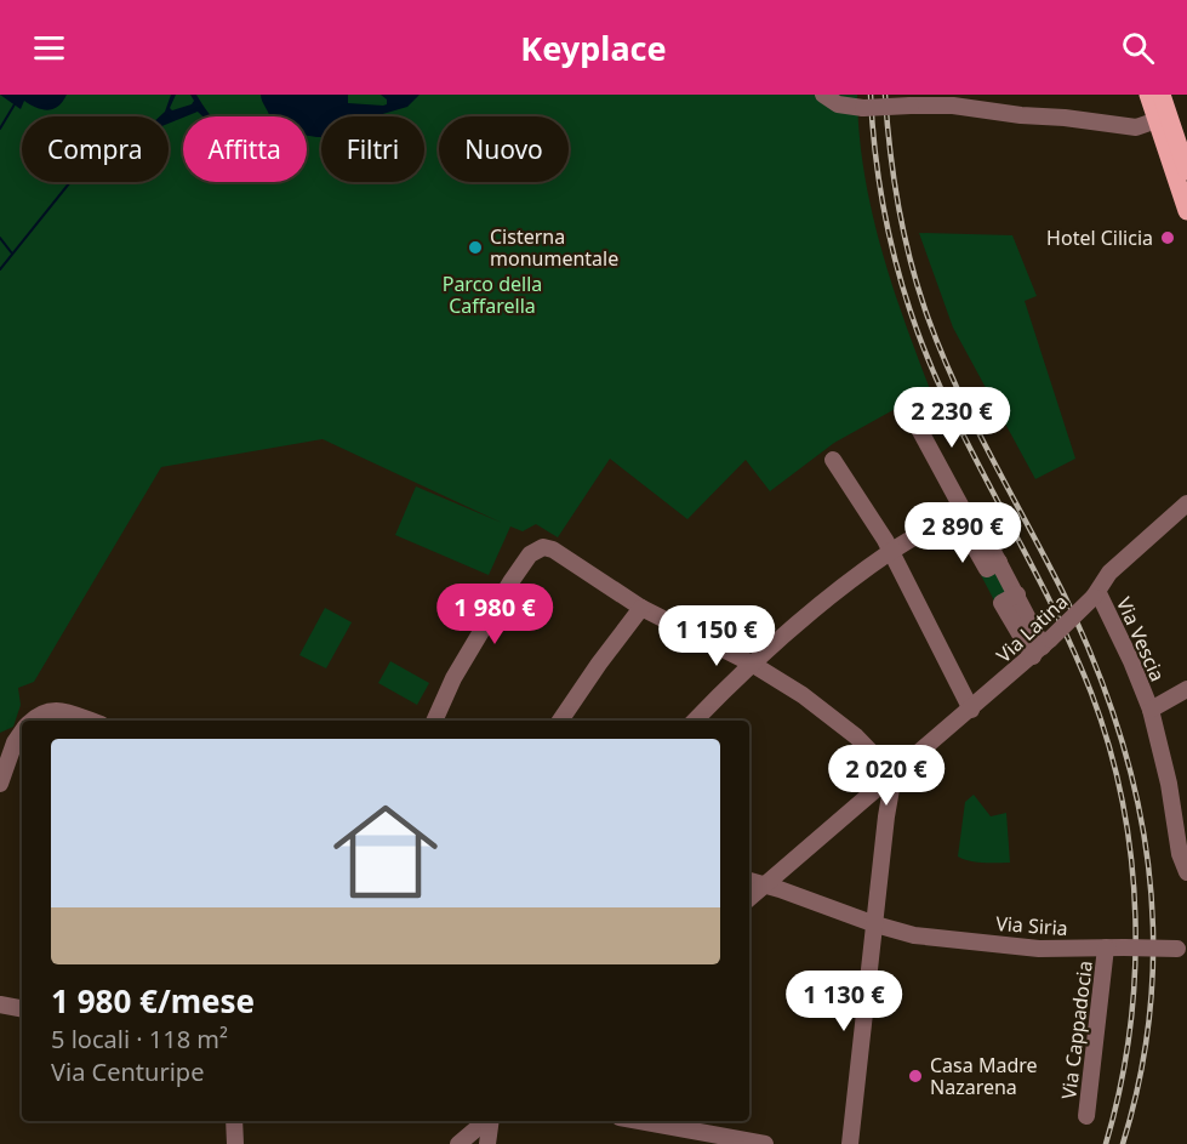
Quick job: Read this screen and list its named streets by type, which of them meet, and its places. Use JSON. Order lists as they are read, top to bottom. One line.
{"streets":{"street":["Via Latina","Via Vescia","Via Siria","Via Cappadocia"]},"crossings":[["Via Latina","Via Vescia"],["Via Siria","Via Cappadocia"]],"parks":["Parco della Caffarella"],"places":["Hotel Cilicia","Cisterna monumentale","Casa Madre Nazarena"],"page":{"header":"Keyplace","chip":["Compra","Affitta","Filtri","Nuovo"],"price":["2 230 €","2 890 €","1 980 €","1 150 €","2 020 €","1 130 €"],"list":[{"name":"1 980 €/mese","note":"5 locali · 118 m² · Via Centuripe"}]}}
